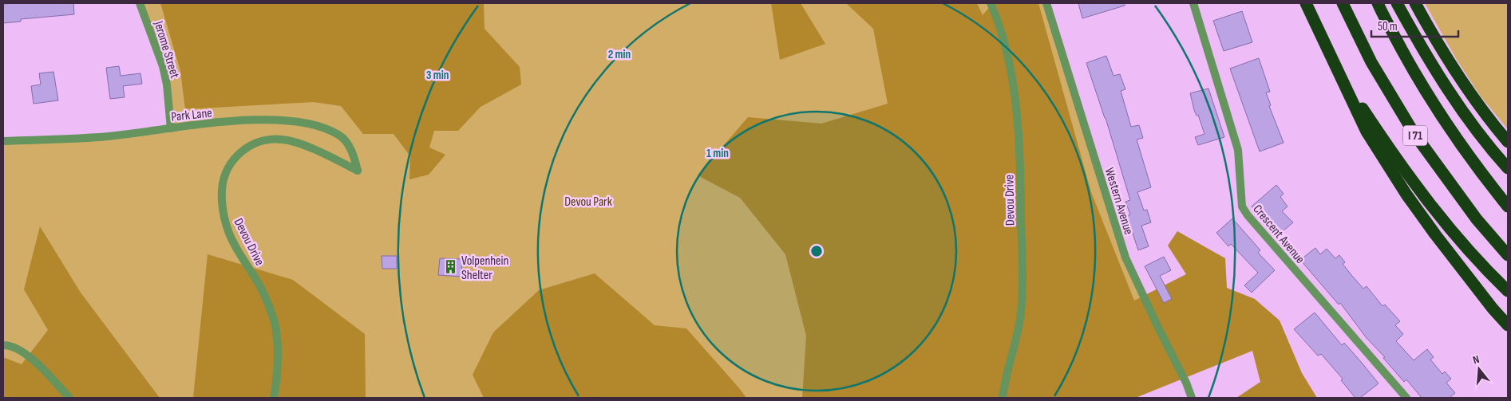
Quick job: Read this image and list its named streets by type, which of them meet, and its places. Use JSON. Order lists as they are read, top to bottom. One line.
{"streets":{"highway":["I 71"],"street":["Jerome Street","Park Lane","Devou Drive","Western Avenue","Crescent Avenue"]},"crossings":[["Jerome Street","Park Lane"],["Park Lane","Devou Drive"]],"parks":["Devou Park"],"places":{"building":["Volpenhein Shelter"]},"scale_bar":"50 m","north":"top","rings":["2 min","3 min","1 min"]}
